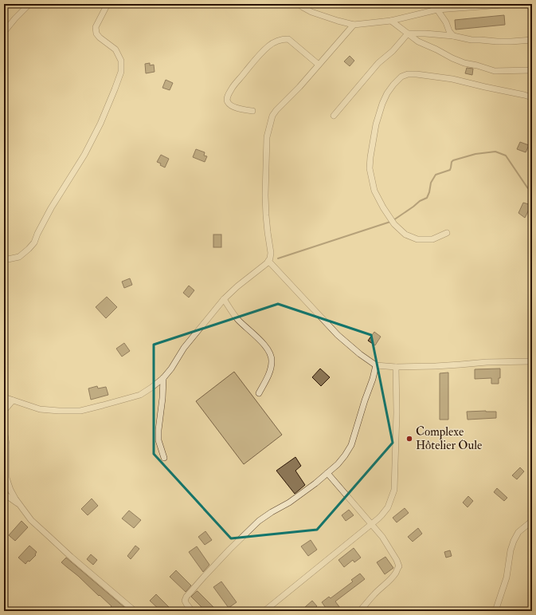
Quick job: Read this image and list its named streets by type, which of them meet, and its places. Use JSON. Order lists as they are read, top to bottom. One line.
{"places":["Complexe Hôtelier Oule"]}
